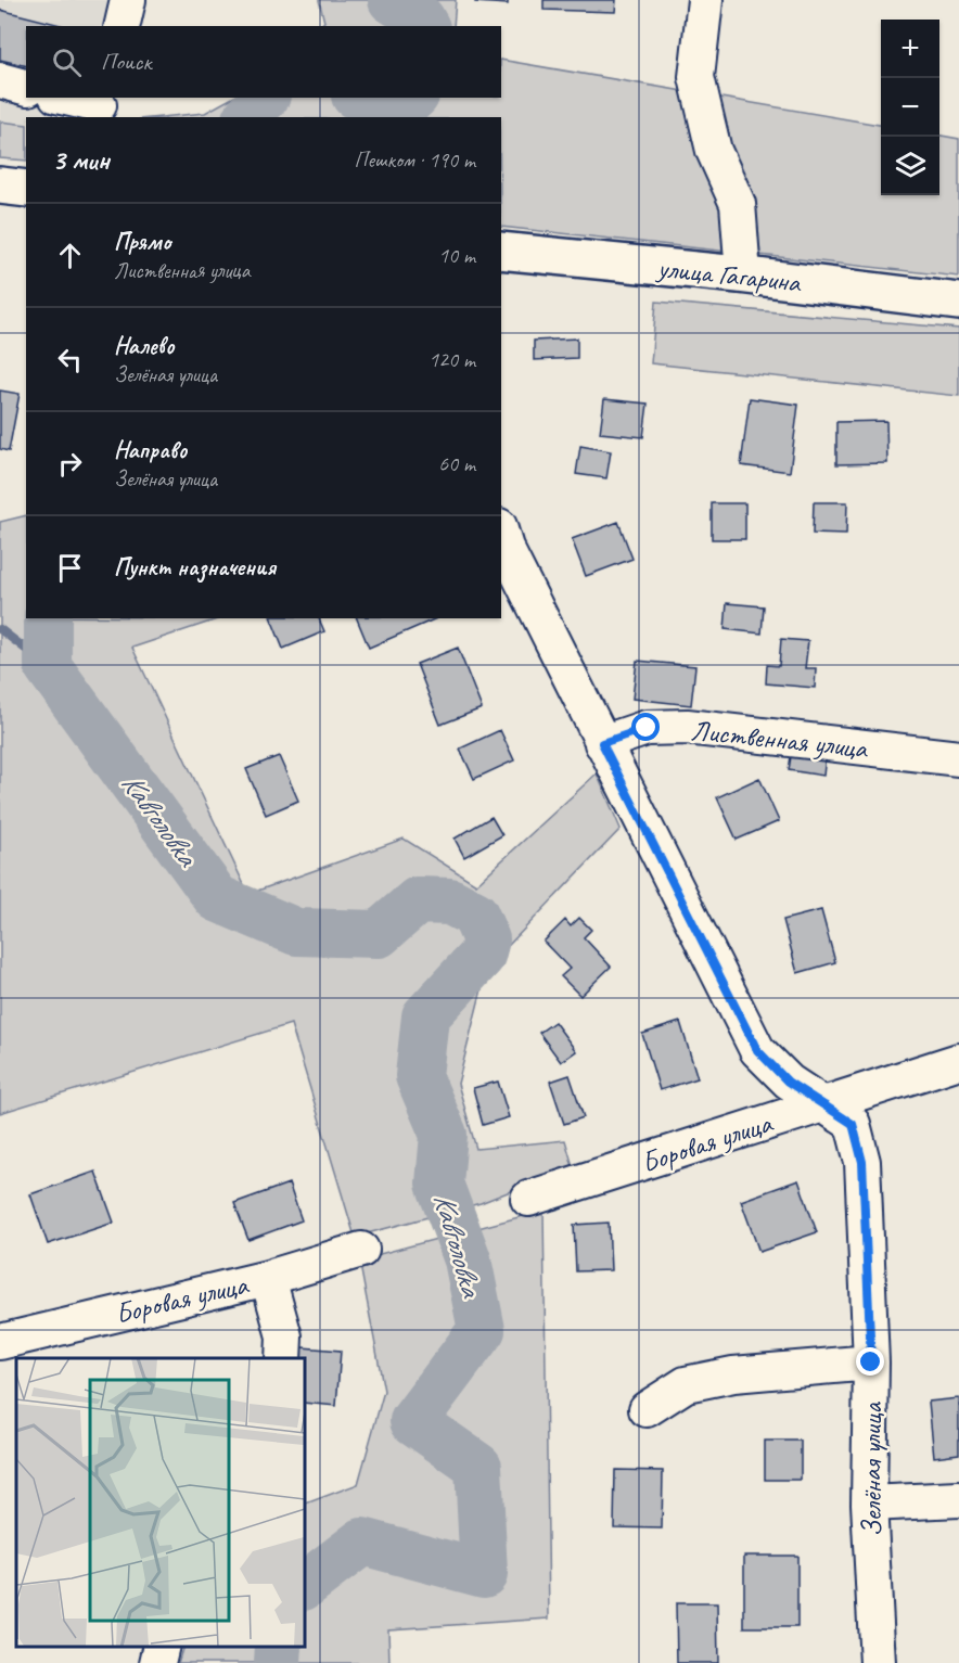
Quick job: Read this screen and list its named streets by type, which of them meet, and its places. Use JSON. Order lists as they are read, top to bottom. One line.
{"streets":{"main road":["улица Гагарина"],"street":["Лиственная улица","Боровая улица","Зелёная улица"]},"crossings":[["Лиственная улица","Зелёная улица"],["Боровая улица","Зелёная улица"]],"water":["Кавголовка"],"page":{"map_buttons":["+","−"],"search":"Поиск","heading":["3 мин","Пешком · 190 m"],"list":[["Прямо","Лиственная улица","10 m"],["Налево","Зелёная улица","120 m"],["Направо","Зелёная улица","60 m"],"Пункт назначения"]}}
